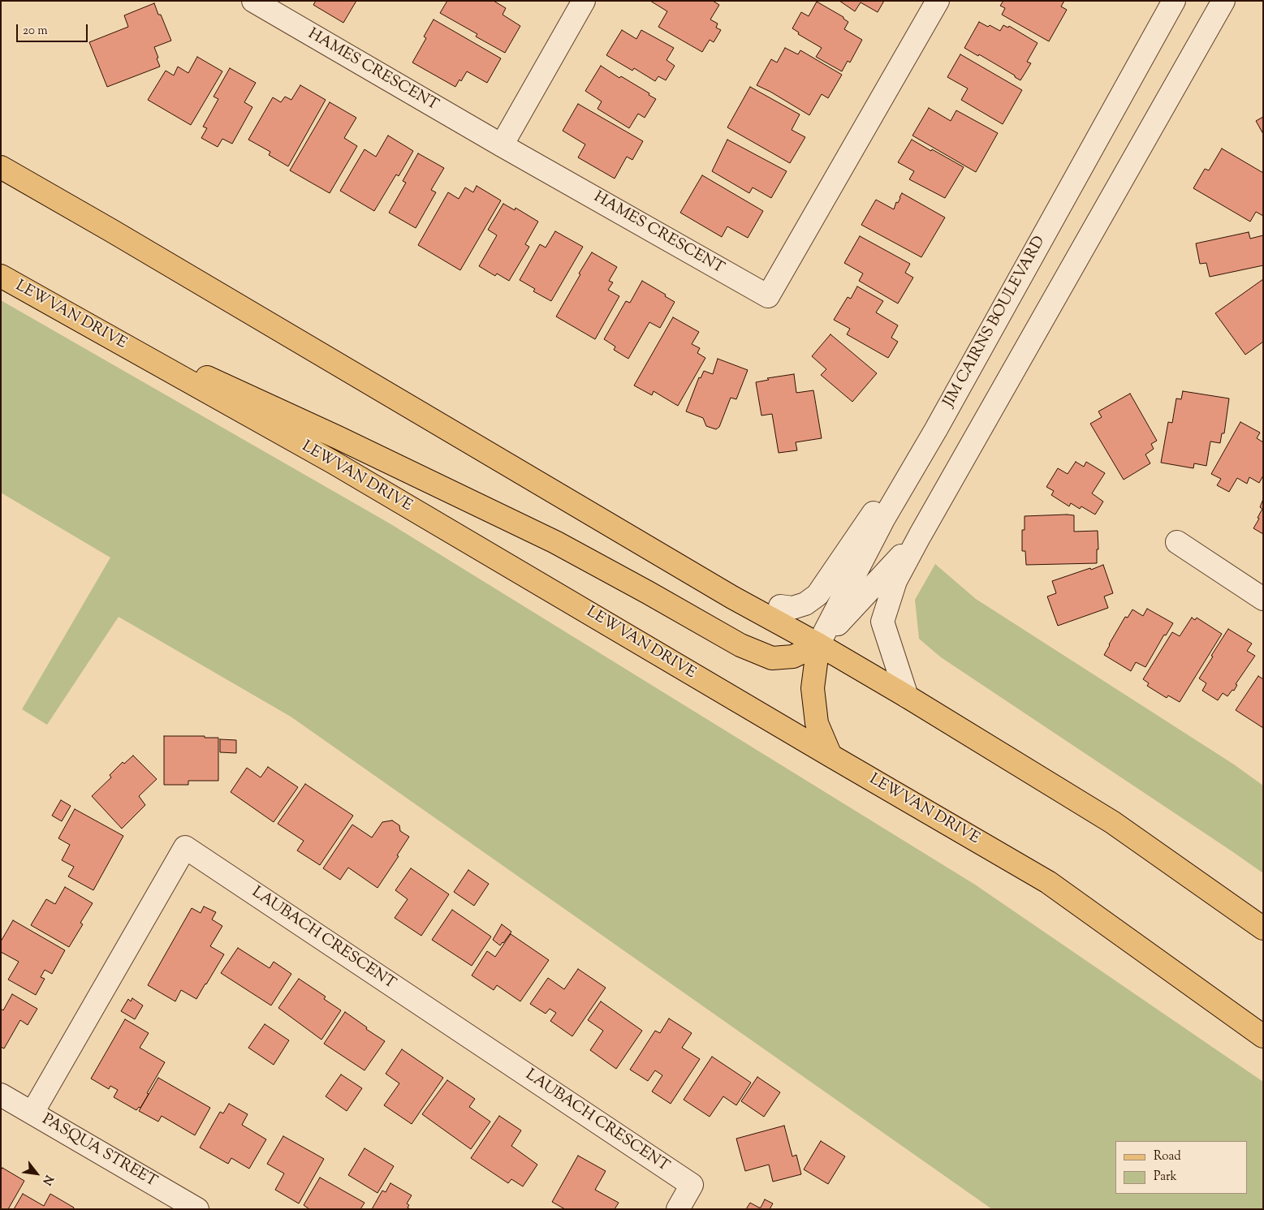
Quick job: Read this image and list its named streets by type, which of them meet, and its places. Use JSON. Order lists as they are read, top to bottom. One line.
{"streets":{"main road":["LEWVAN DRIVE"],"street":["HAMES CRESCENT","JIM CAIRNS BOULEVARD","LAUBACH CRESCENT","PASQUA STREET"]},"crossings":[["LAUBACH CRESCENT","PASQUA STREET"]],"legend":["Road","Park"],"scale_bar":"20 m","north":"bottom right"}
